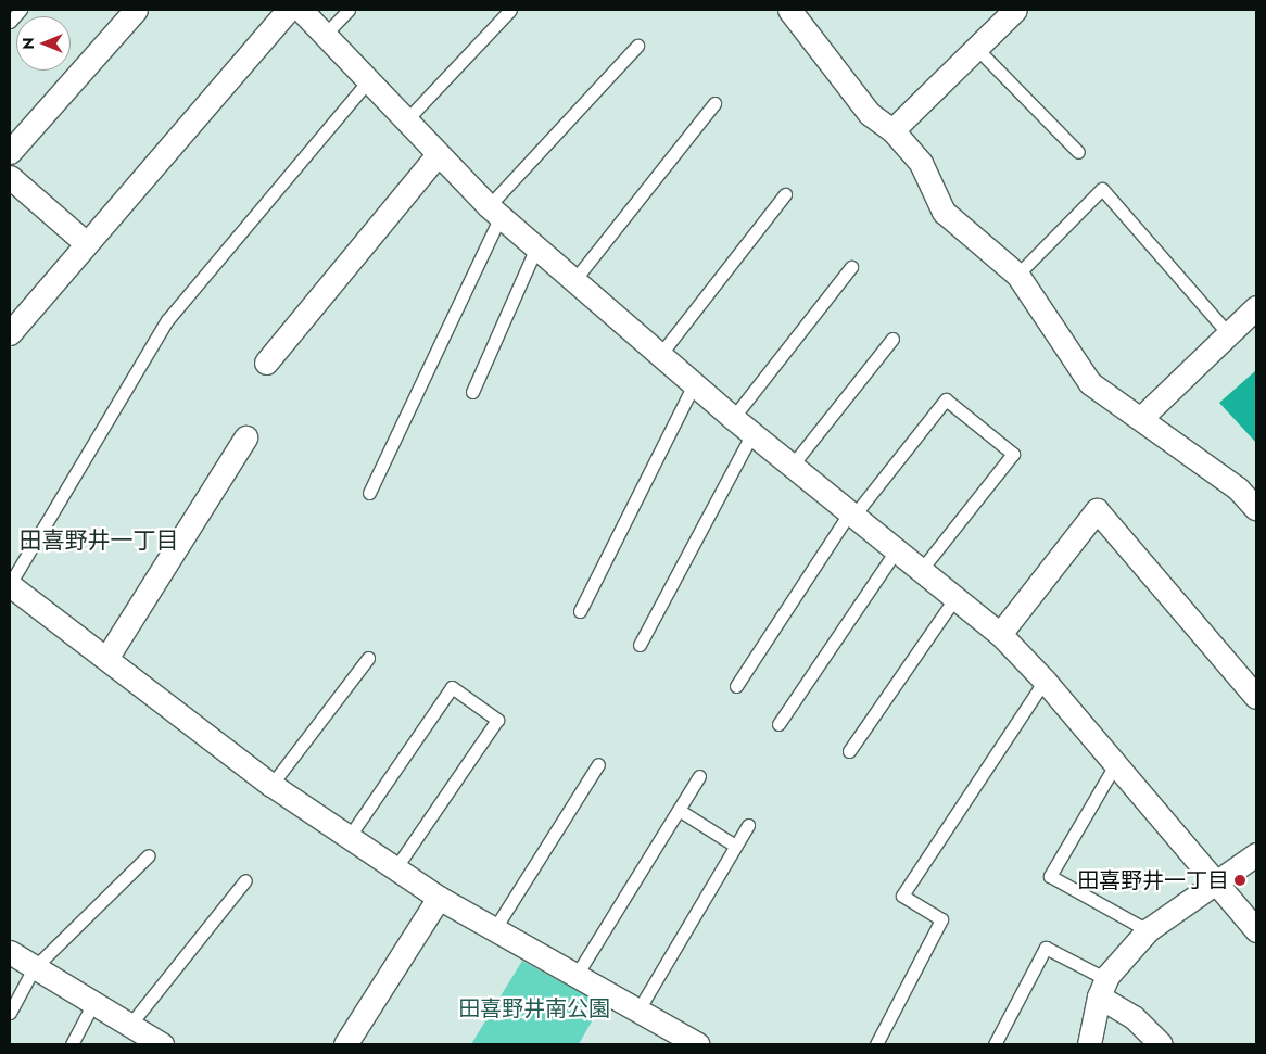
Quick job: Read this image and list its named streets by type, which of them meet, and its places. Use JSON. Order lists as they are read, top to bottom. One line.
{"districts":["田喜野井一丁目"],"parks":["田喜野井南公園"],"places":["田喜野井一丁目"],"north":"left"}
